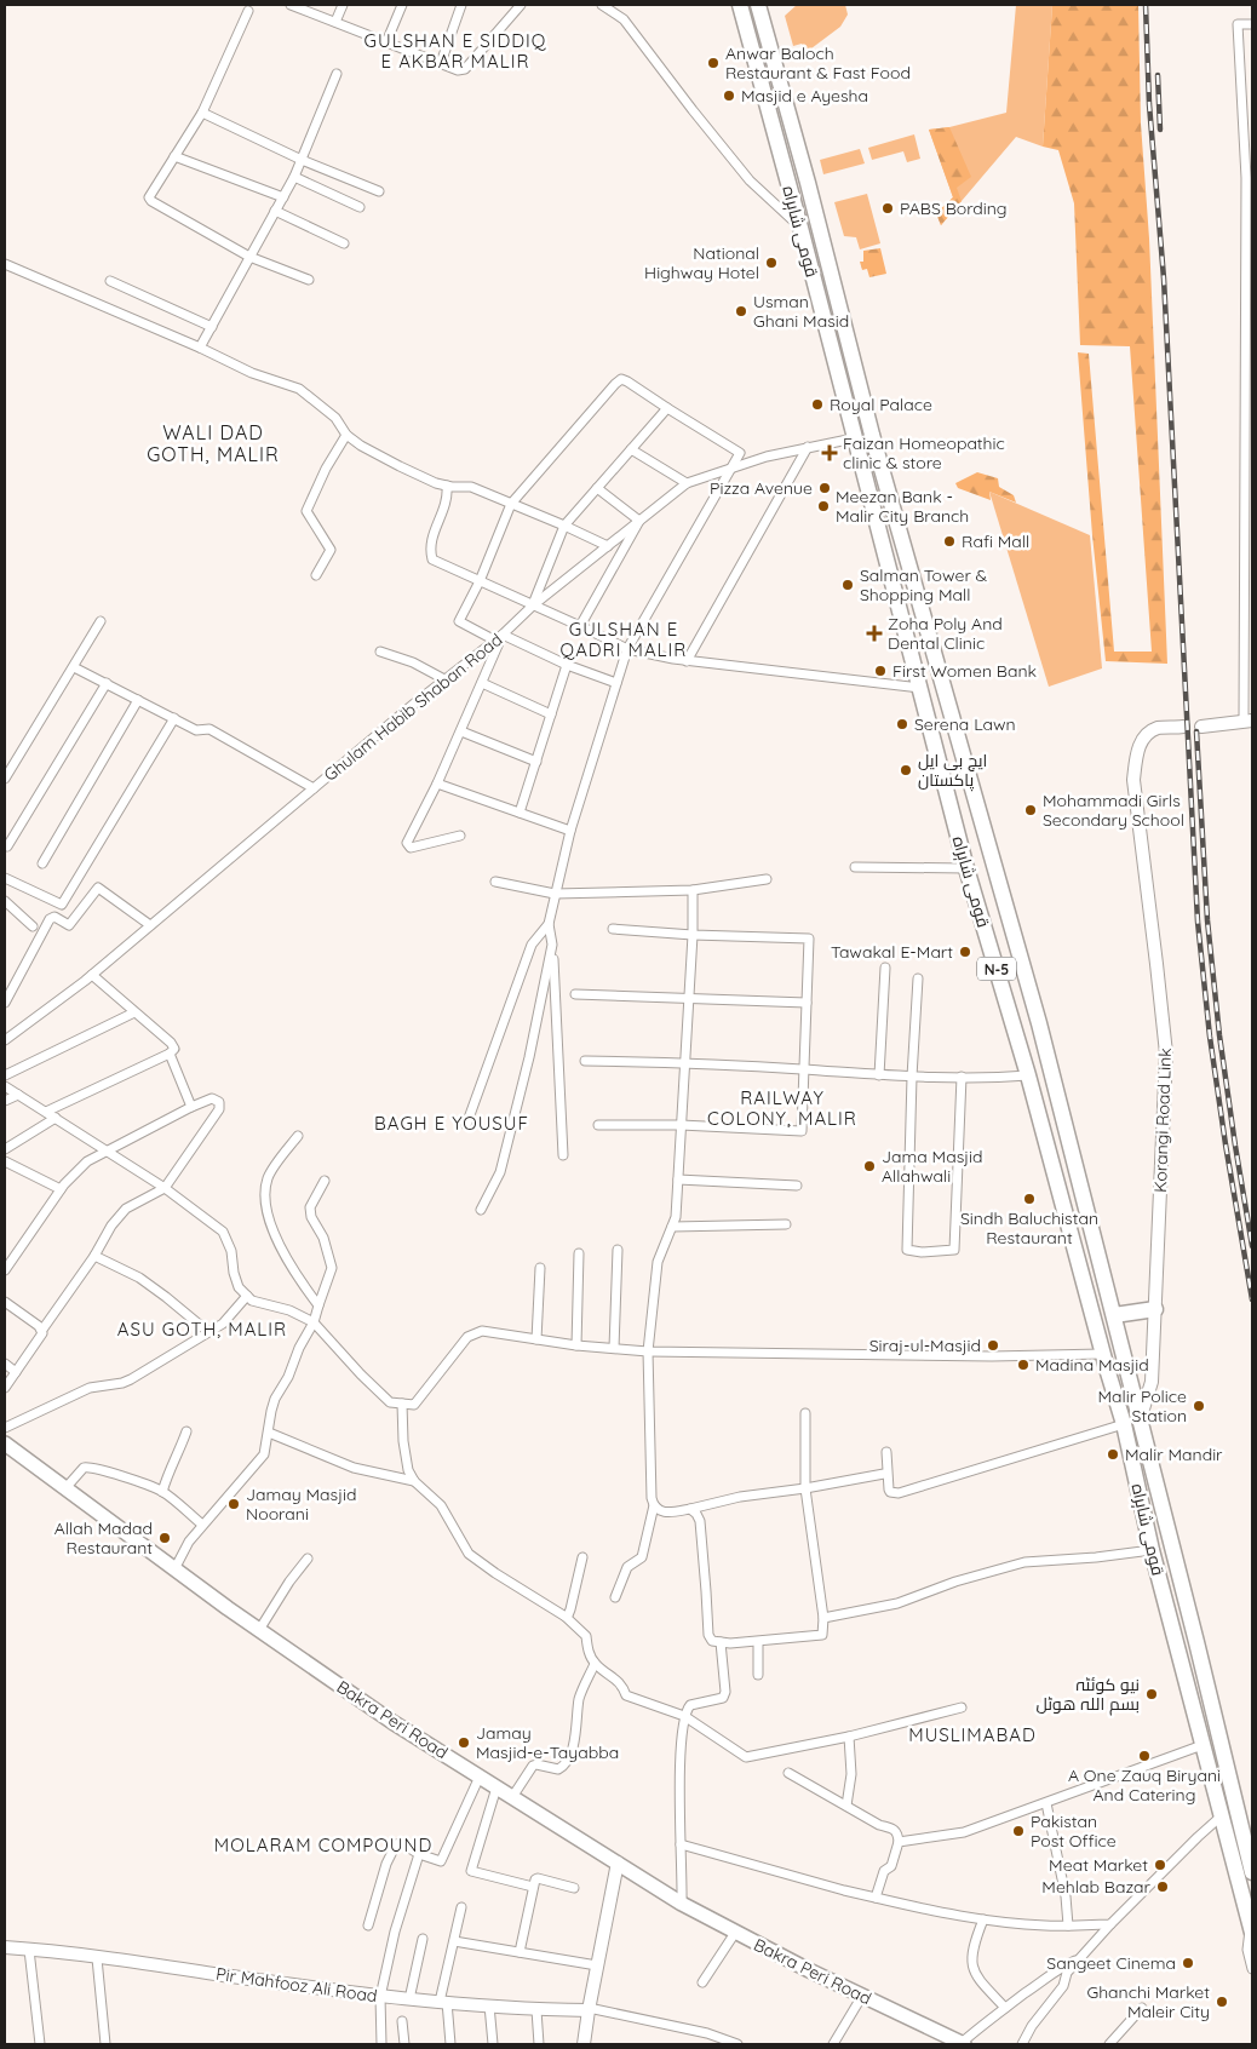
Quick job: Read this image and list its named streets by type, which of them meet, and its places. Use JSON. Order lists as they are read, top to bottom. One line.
{"streets":{"highway":["قومی شاہراہ","N-5"],"main road":["Korangi Road Link","Bakra Peri Road","Pir Mahfooz Ali Road"],"street":["Ghulam Habib Shaban Road"]},"crossings":[["قومی شاہراہ","Ghulam Habib Shaban Road"],["قومی شاہراہ","Korangi Road Link"]],"districts":["GULSHAN E SIDDIQ E AKBAR MALIR","WALI DAD GOTH, MALIR","GULSHAN E QADRI MALIR","RAILWAY COLONY, MALIR","BAGH E YOUSUF","ASU GOTH, MALIR","MUSLIMABAD","MOLARAM COMPOUND"],"places":{"other":["Anwar Baloch Restaurant & Fast Food","Masjid e Ayesha","PABS Bording","National Highway Hotel","Usman Ghani Masid","Royal Palace","Pizza Avenue","Meezan Bank - Malir City Branch","Rafi Mall","Salman Tower & Shopping Mall","First Women Bank","Serena Lawn","ایچ بی ایل پاکستان","Mohammadi Girls Secondary School","Tawakal E-Mart","Jama Masjid Allahwali","Sindh Baluchistan Restaurant","Siraj-ul-Masjid","Madina Masjid","Malir Police Station","Malir Mandir","Jamay Masjid Noorani","Allah Madad Restaurant","نیو کوئٹہ بسم اللہ ھوٹل","Jamay Masjid-e-Tayabba","A One Zauq Biryani And Catering","Pakistan Post Office","Meat Market","Mehlab Bazar","Sangeet Cinema","Ghanchi Market Maleir City"],"health":["Faizan Homeopathic clinic & store","Zoha Poly And Dental Clinic"]}}
